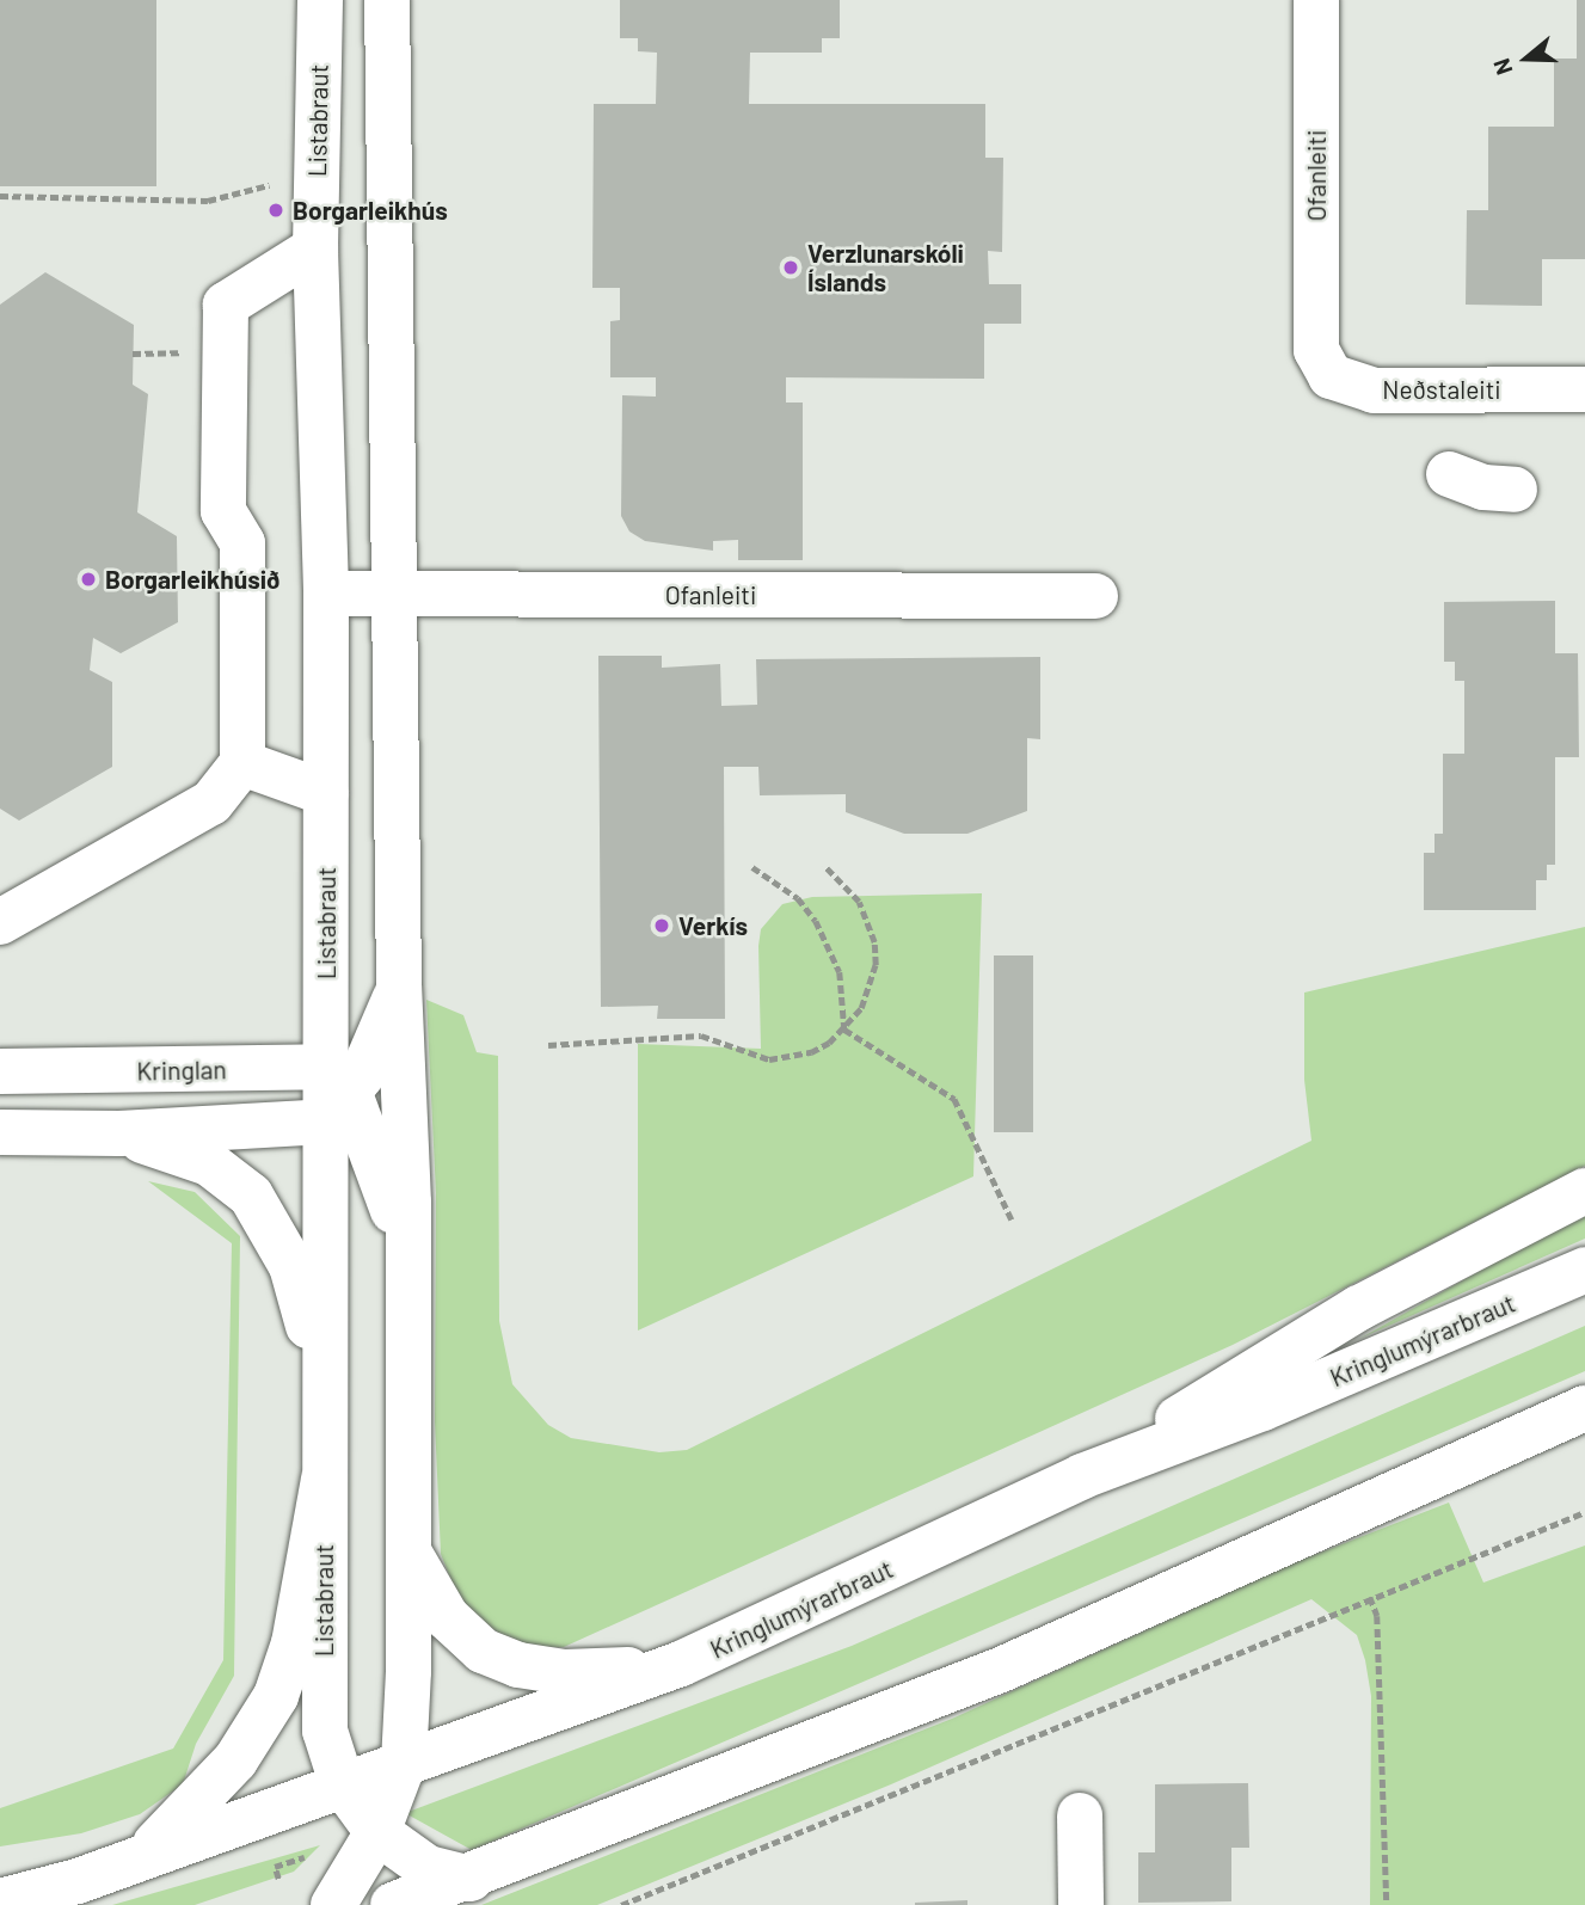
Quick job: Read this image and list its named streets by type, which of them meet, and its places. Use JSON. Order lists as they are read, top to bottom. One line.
{"streets":{"street":["Listabraut","Ofanleiti","Neðstaleiti","Kringlan","Kringlumýrarbraut"]},"crossings":[["Listabraut","Ofanleiti"],["Listabraut","Kringlan"],["Listabraut","Kringlumýrarbraut"],["Ofanleiti","Neðstaleiti"]],"places":["Borgarleikhús","Verzlunarskóli Íslands","Borgarleikhúsið","Verkís"],"north":"left"}
